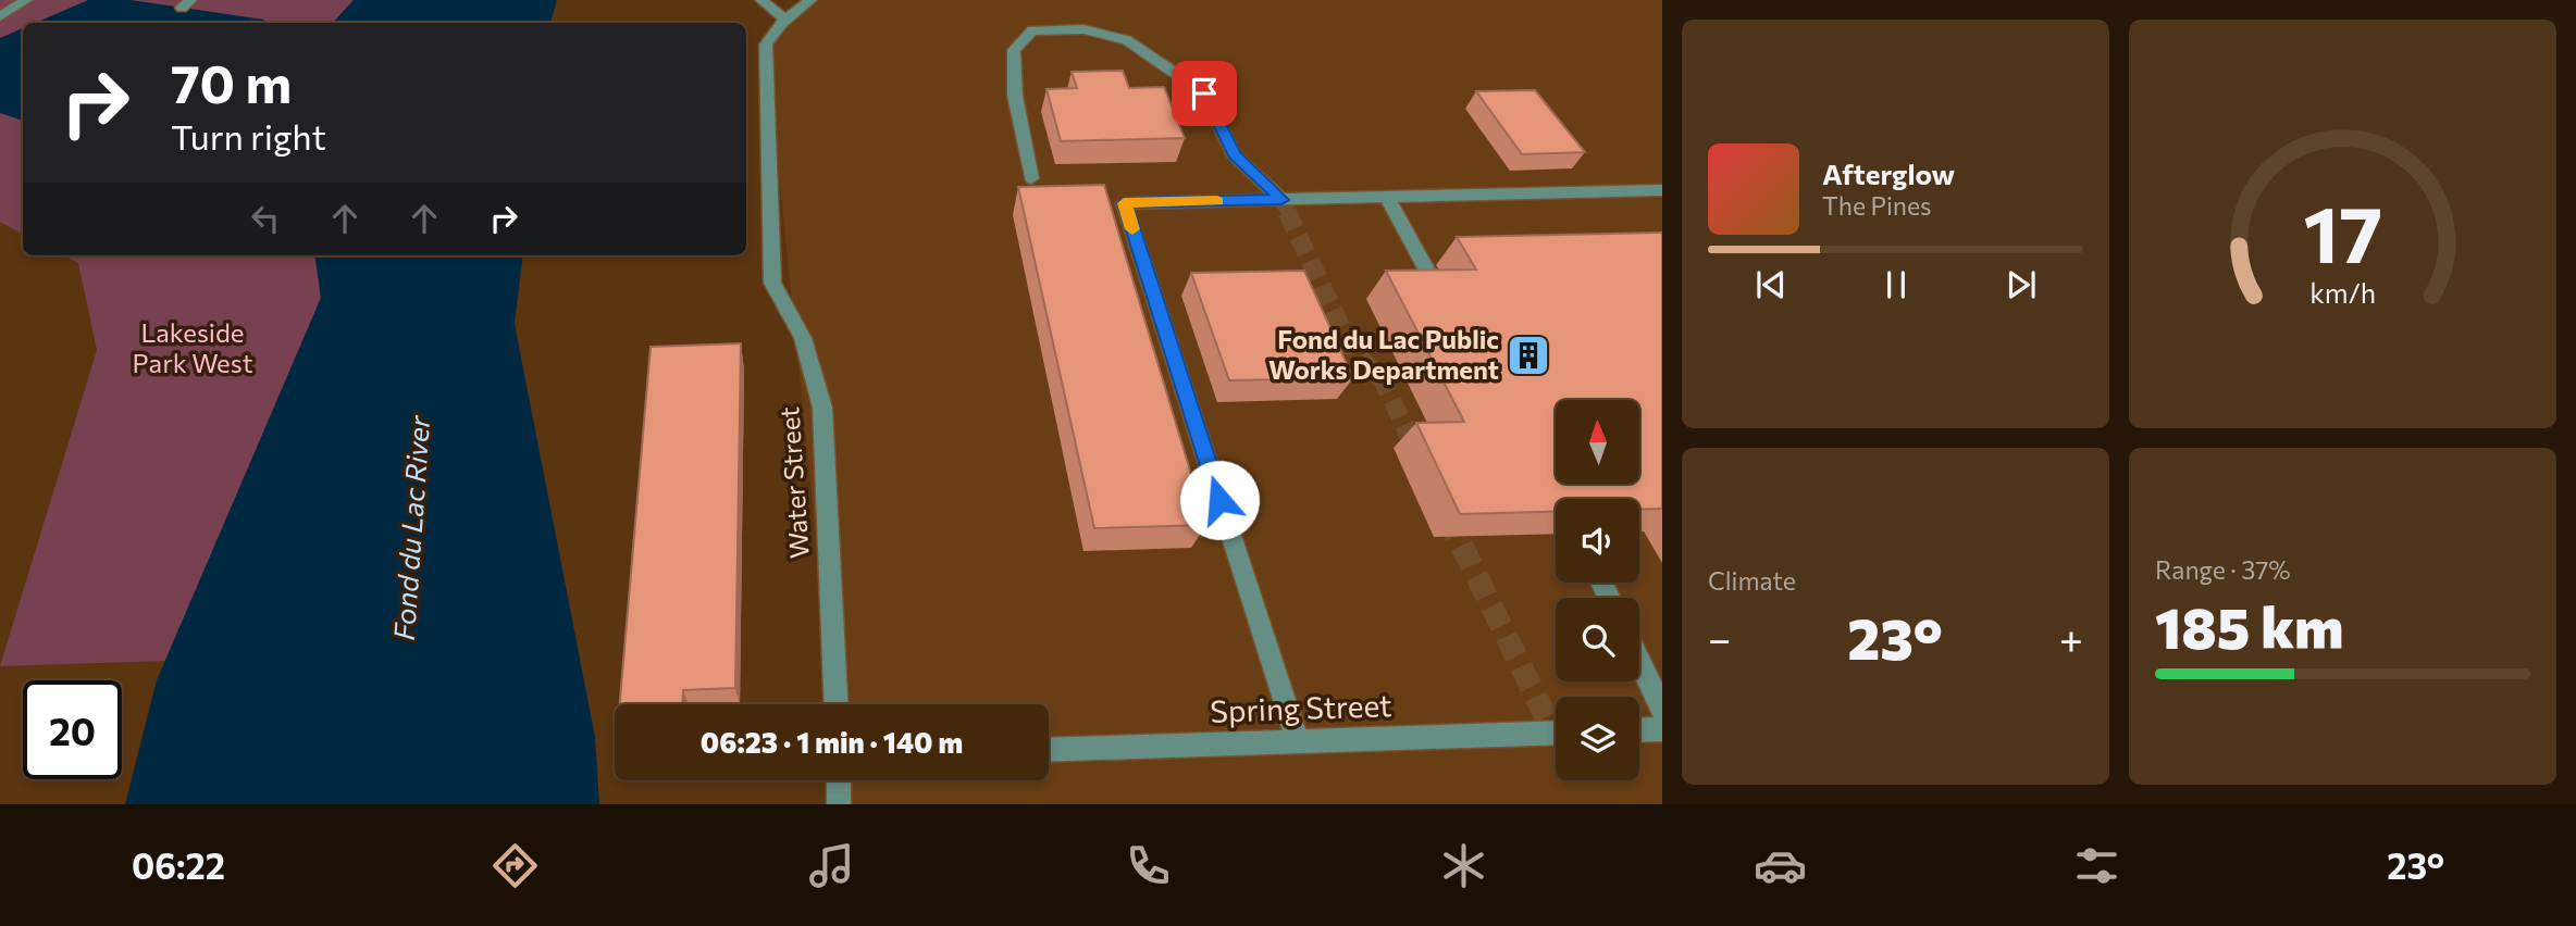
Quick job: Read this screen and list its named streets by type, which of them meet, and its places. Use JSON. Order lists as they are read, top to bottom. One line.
{"streets":{"street":["Water Street","Spring Street"]},"water":["Fond du Lac River"],"parks":["Lakeside Park West"],"places":{"building":["Fond du Lac Public Works Department"]},"north":"top","page":{"turn":["70 m","Turn right"],"song":["Afterglow","The Pines"],"tile":["Climate",["Range · 37%","185 km"]],"heat":["−","23°","+"],"limit":"20","trip":"06:23 · 1 min · 140 m","tabs":["06:22","23°"],"gauge":["17","km/h"]}}
